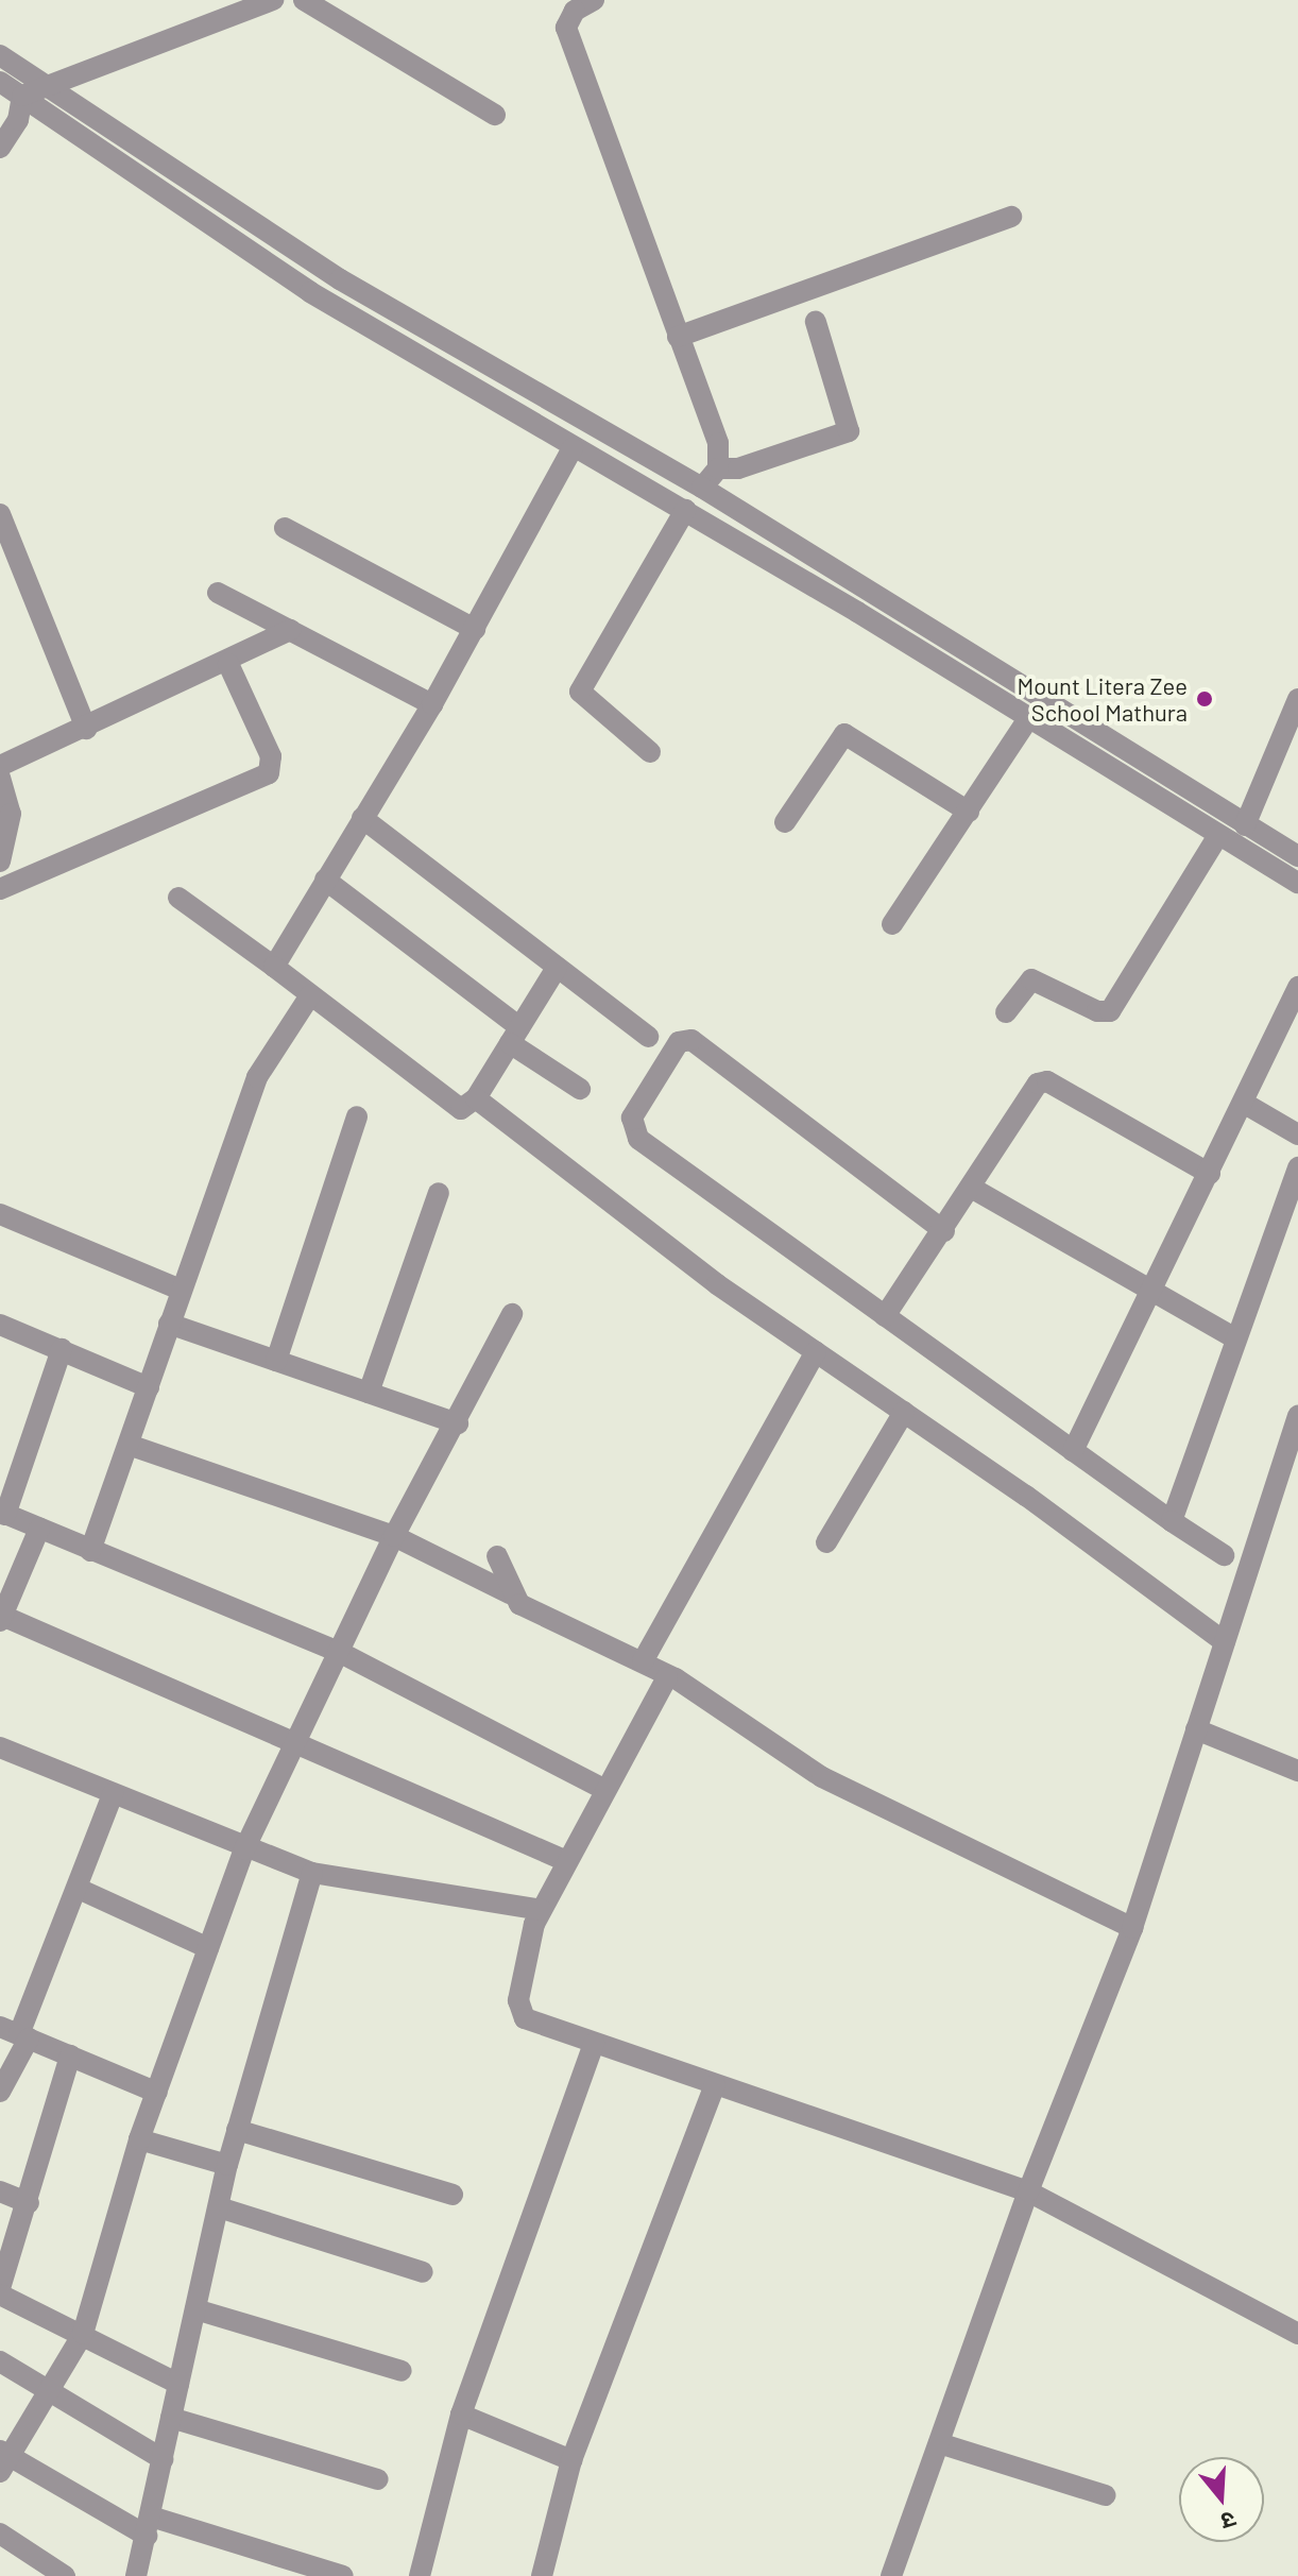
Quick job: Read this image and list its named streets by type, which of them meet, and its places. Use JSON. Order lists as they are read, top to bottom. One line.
{"places":["Mount Litera Zee School Mathura"],"north":"bottom"}
